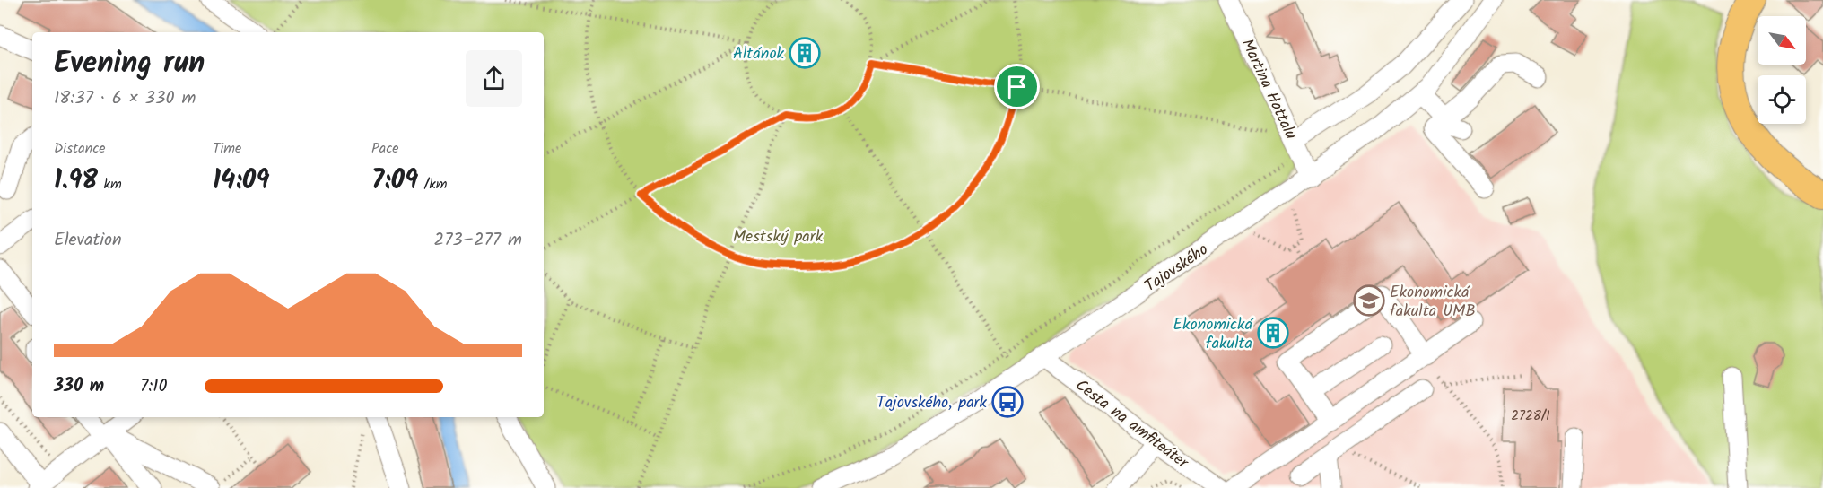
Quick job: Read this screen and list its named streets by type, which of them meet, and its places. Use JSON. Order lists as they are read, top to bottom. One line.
{"streets":{"street":["Martina Hattalu","Tajovského","Cesta na amfiteáter"]},"crossings":[["Martina Hattalu","Tajovského"],["Tajovského","Cesta na amfiteáter"]],"parks":["Mestský park"],"places":{"building":["Altánok","Ekonomická fakulta"],"school or university":["Ekonomická fakulta UMB"],"bus stop":["Tajovského, park"]},"house_numbers":["2728/1"],"north":"bottom right","page":{"heading":["Evening run","18:37 · 6 × 330 m"],"stats":[["Distance","1.98 km"],["Time","14:09"],["Pace","7:09 /km"]],"chart":["Elevation","273–277 m"],"list":[{"name":"330 m","note":"7:10"}]}}
